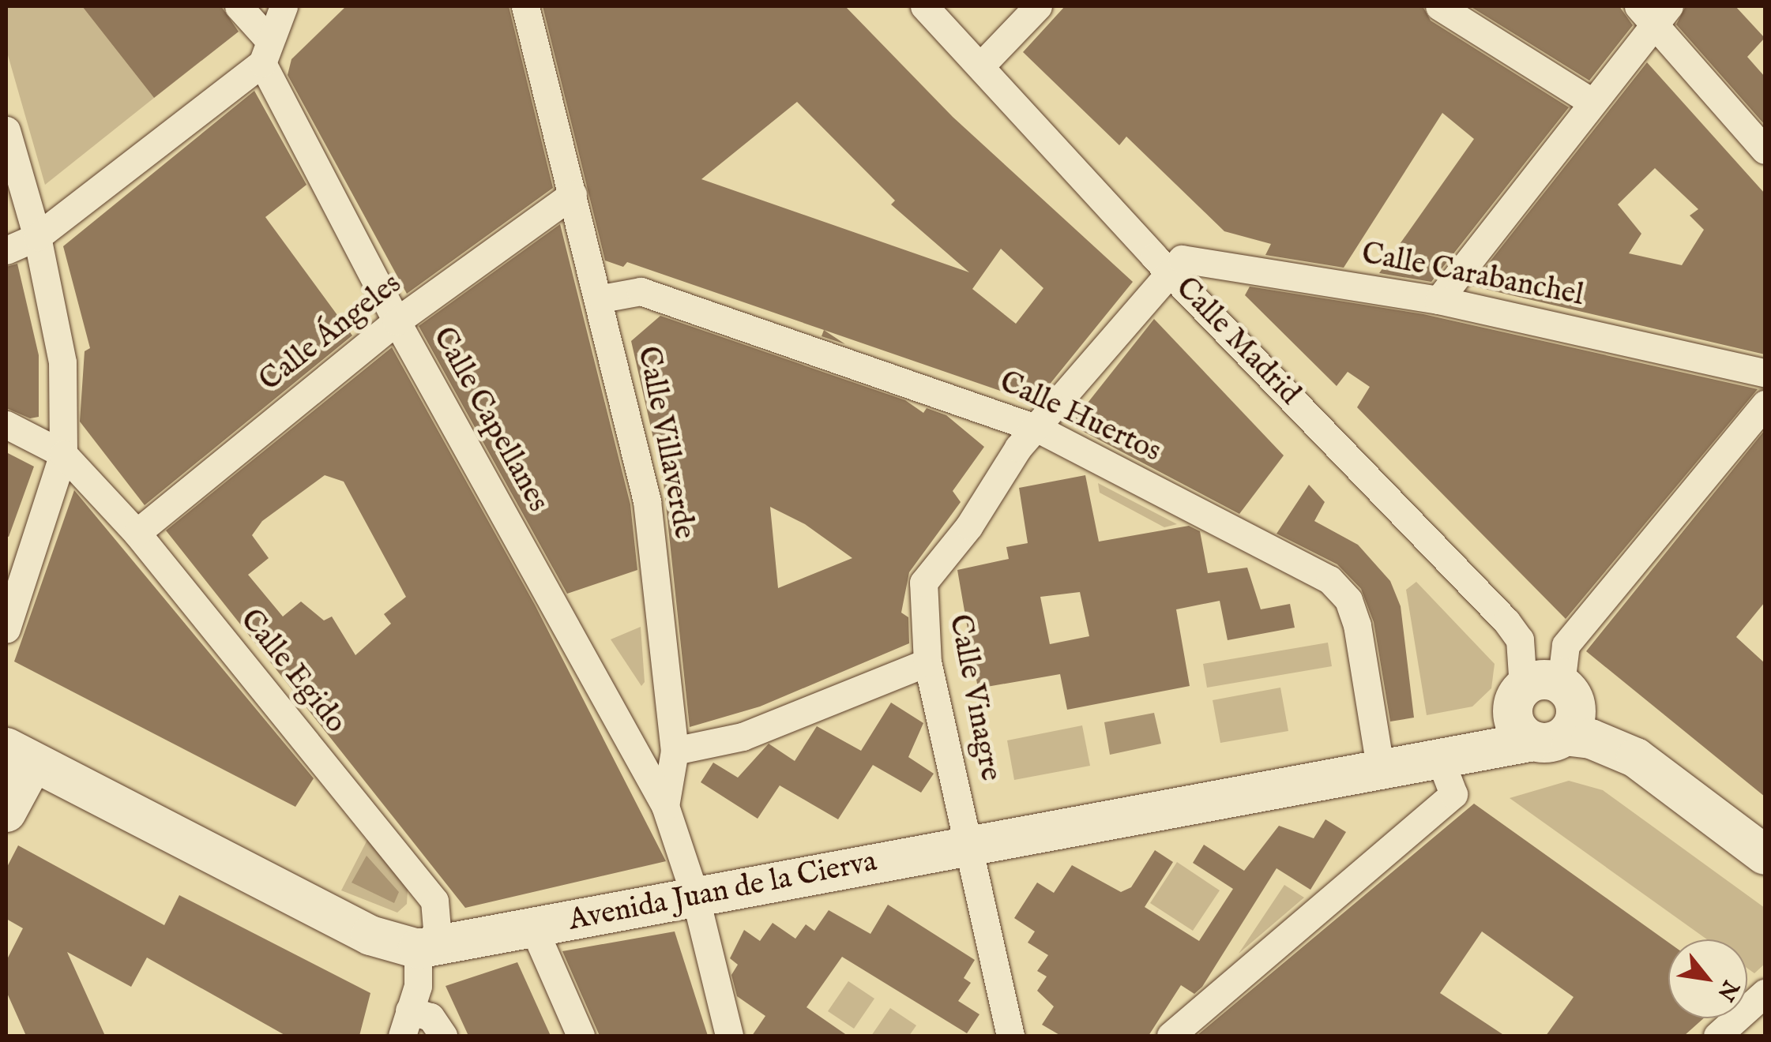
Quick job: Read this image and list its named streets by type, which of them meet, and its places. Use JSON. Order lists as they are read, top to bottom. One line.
{"streets":{"street":["Calle Carabanchel","Calle Ángeles","Calle Madrid","Calle Huertos","Calle Capellanes","Calle Villaverde","Calle Egido","Calle Vinagre","Avenida Juan de la Cierva"]},"crossings":[["Calle Carabanchel","Calle Madrid"],["Calle Carabanchel","Calle Vinagre"],["Calle Ángeles","Calle Capellanes"],["Calle Ángeles","Calle Villaverde"],["Calle Ángeles","Calle Egido"],["Calle Madrid","Calle Vinagre"],["Calle Madrid","Avenida Juan de la Cierva"],["Calle Huertos","Calle Villaverde"],["Calle Huertos","Calle Vinagre"],["Calle Huertos","Avenida Juan de la Cierva"],["Calle Capellanes","Calle Villaverde"],["Calle Villaverde","Avenida Juan de la Cierva"],["Calle Egido","Avenida Juan de la Cierva"],["Calle Vinagre","Avenida Juan de la Cierva"]],"north":"bottom right"}
